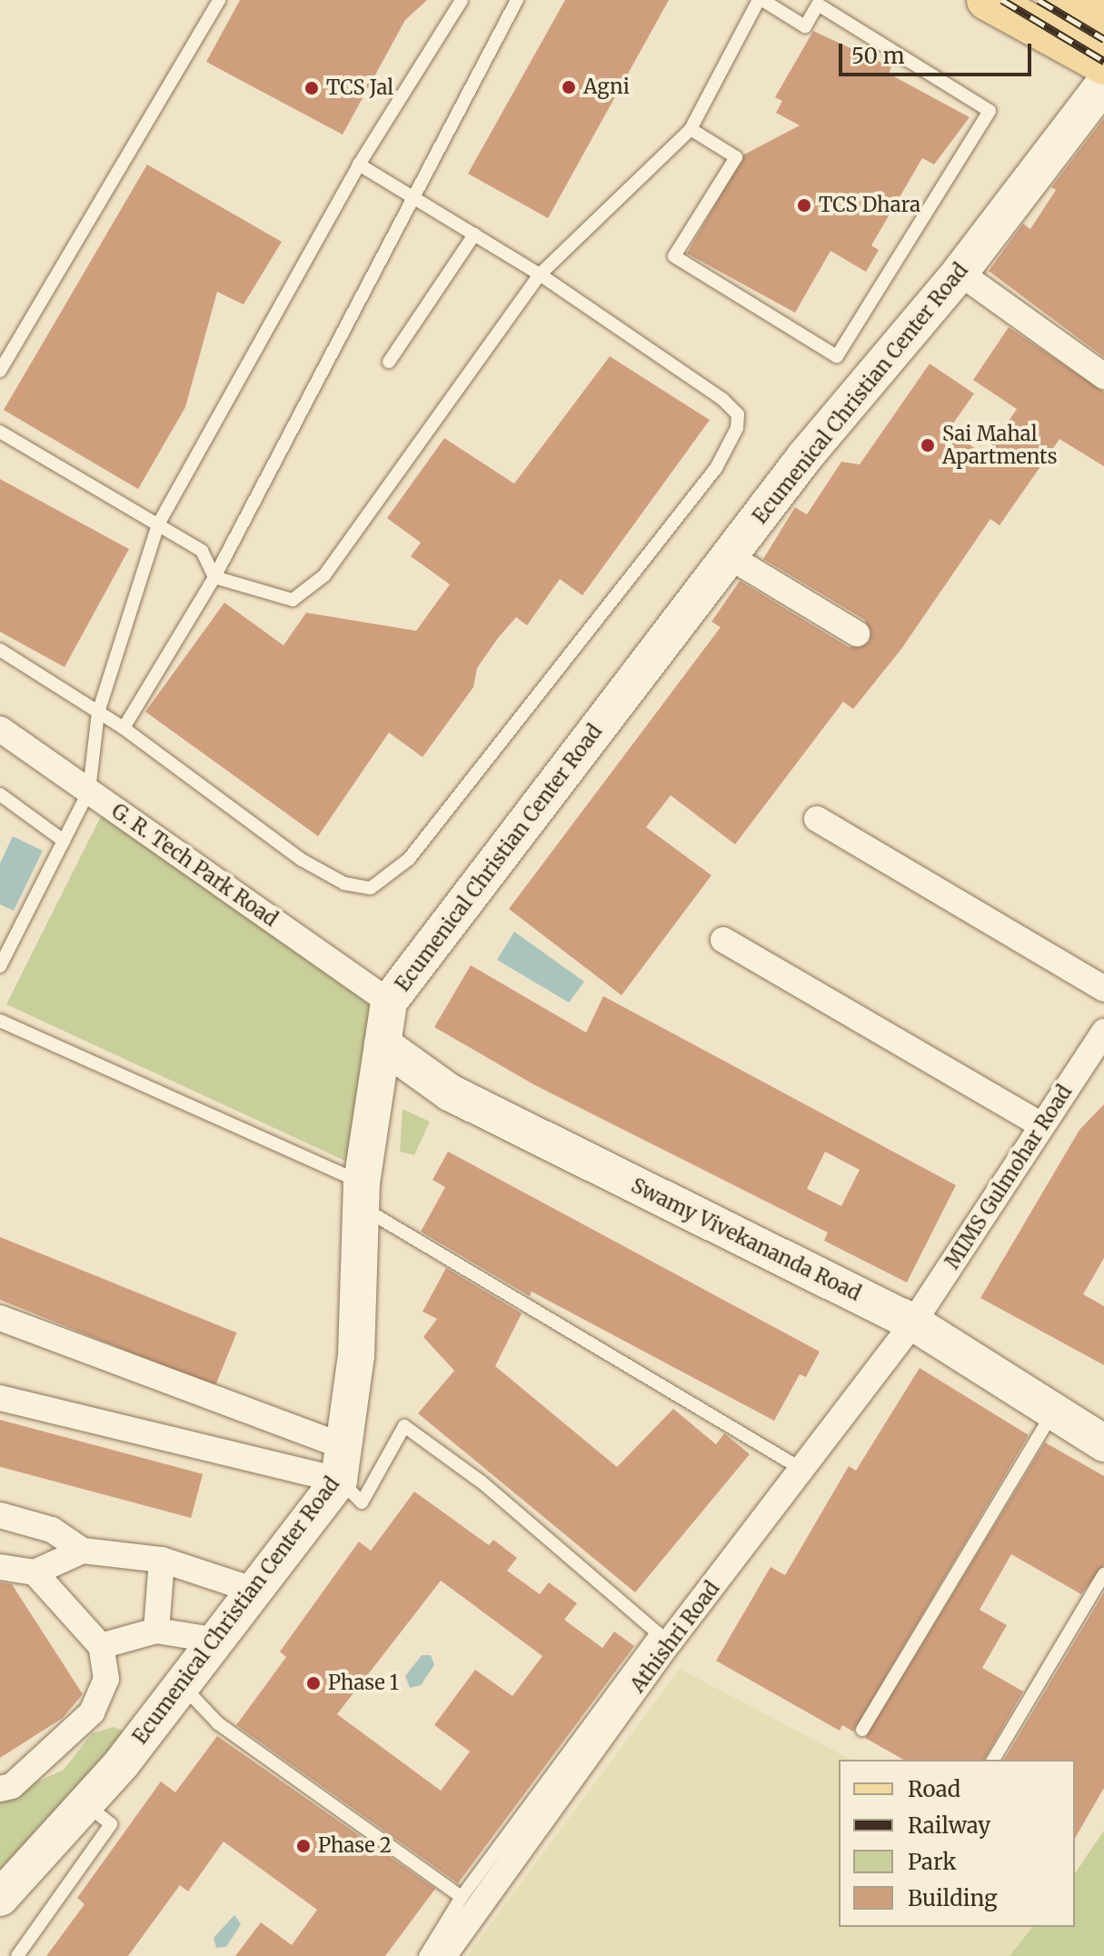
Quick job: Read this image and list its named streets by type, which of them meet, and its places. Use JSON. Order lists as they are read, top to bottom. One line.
{"streets":{"street":["Ecumenical Christian Center Road","G. R. Tech Park Road","MIMS Gulmohar Road","Swamy Vivekananda Road","Athishri Road"]},"crossings":[["Ecumenical Christian Center Road","G. R. Tech Park Road"],["Ecumenical Christian Center Road","Swamy Vivekananda Road"],["MIMS Gulmohar Road","Swamy Vivekananda Road"],["MIMS Gulmohar Road","Athishri Road"],["Swamy Vivekananda Road","Athishri Road"]],"places":["Agni","TCS Jal","TCS Dhara","Sai Mahal Apartments","Phase 1","Phase 2"],"legend":["Road","Railway","Park","Building"],"scale_bar":"50 m"}
